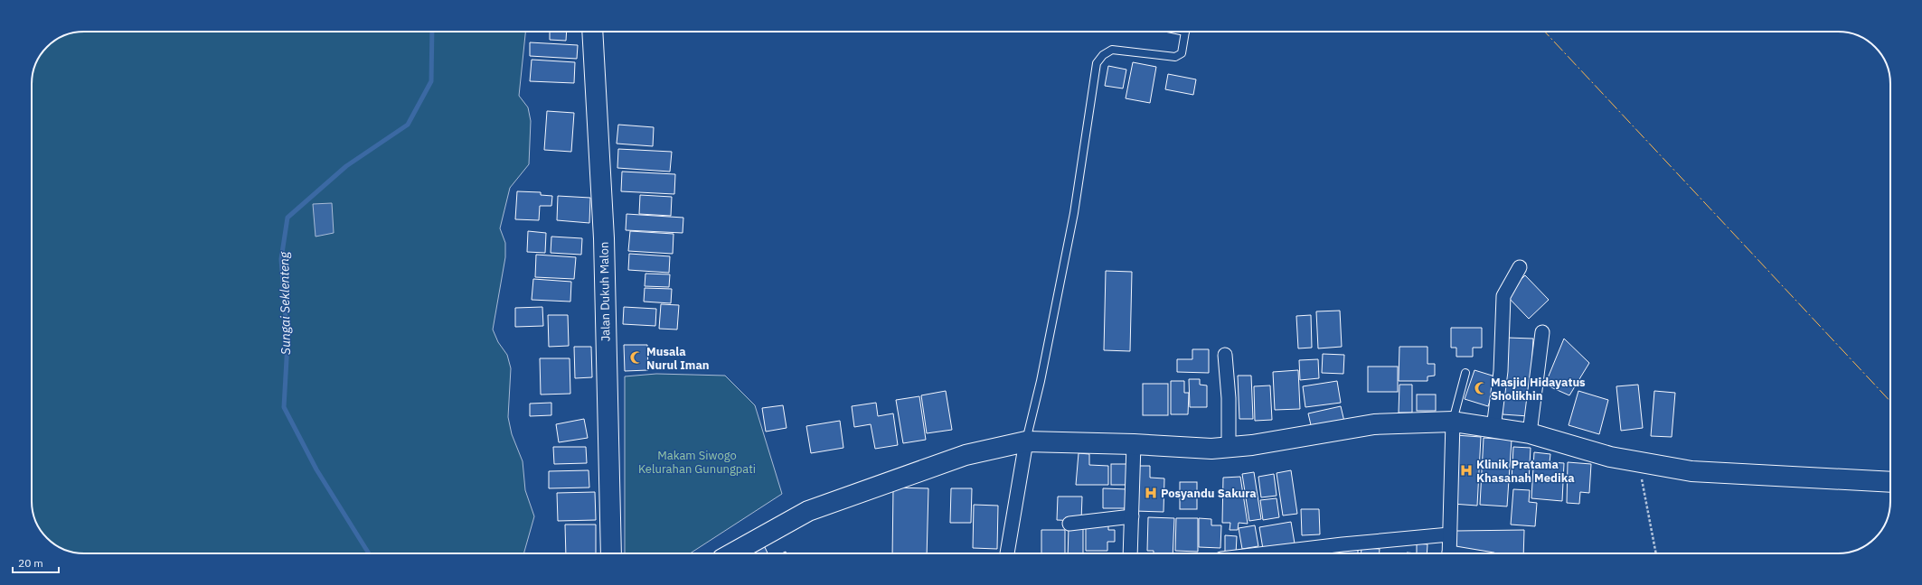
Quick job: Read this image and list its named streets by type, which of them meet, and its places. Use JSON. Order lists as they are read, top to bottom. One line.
{"streets":{"main road":["Jalan Dukuh Malon"]},"water":["Sungai Seklenteng"],"parks":["Makam Siwogo Kelurahan Gunungpati"],"places":{"mosque":["Musala Nurul Iman","Masjid Hidayatus Sholikhin"],"hospital":["Klinik Pratama Khasanah Medika","Posyandu Sakura"]},"scale_bar":"20 m"}
